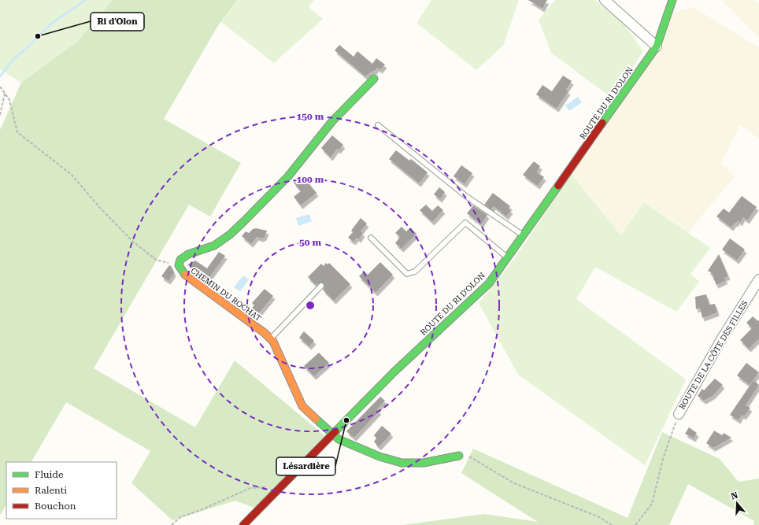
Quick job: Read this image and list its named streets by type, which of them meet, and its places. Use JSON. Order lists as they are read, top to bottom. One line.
{"streets":{"street":["ROUTE DU RI D'OLON","CHEMIN DU ROCHAT","ROUTE DE LA CÔTE DES FILLES"]},"crossings":[["ROUTE DU RI D'OLON","CHEMIN DU ROCHAT"]],"places":["Ri d'Olon","Lésardière"],"legend":["Fluide","Ralenti","Bouchon"],"north":"top","rings":["150 m","100 m","50 m"]}
